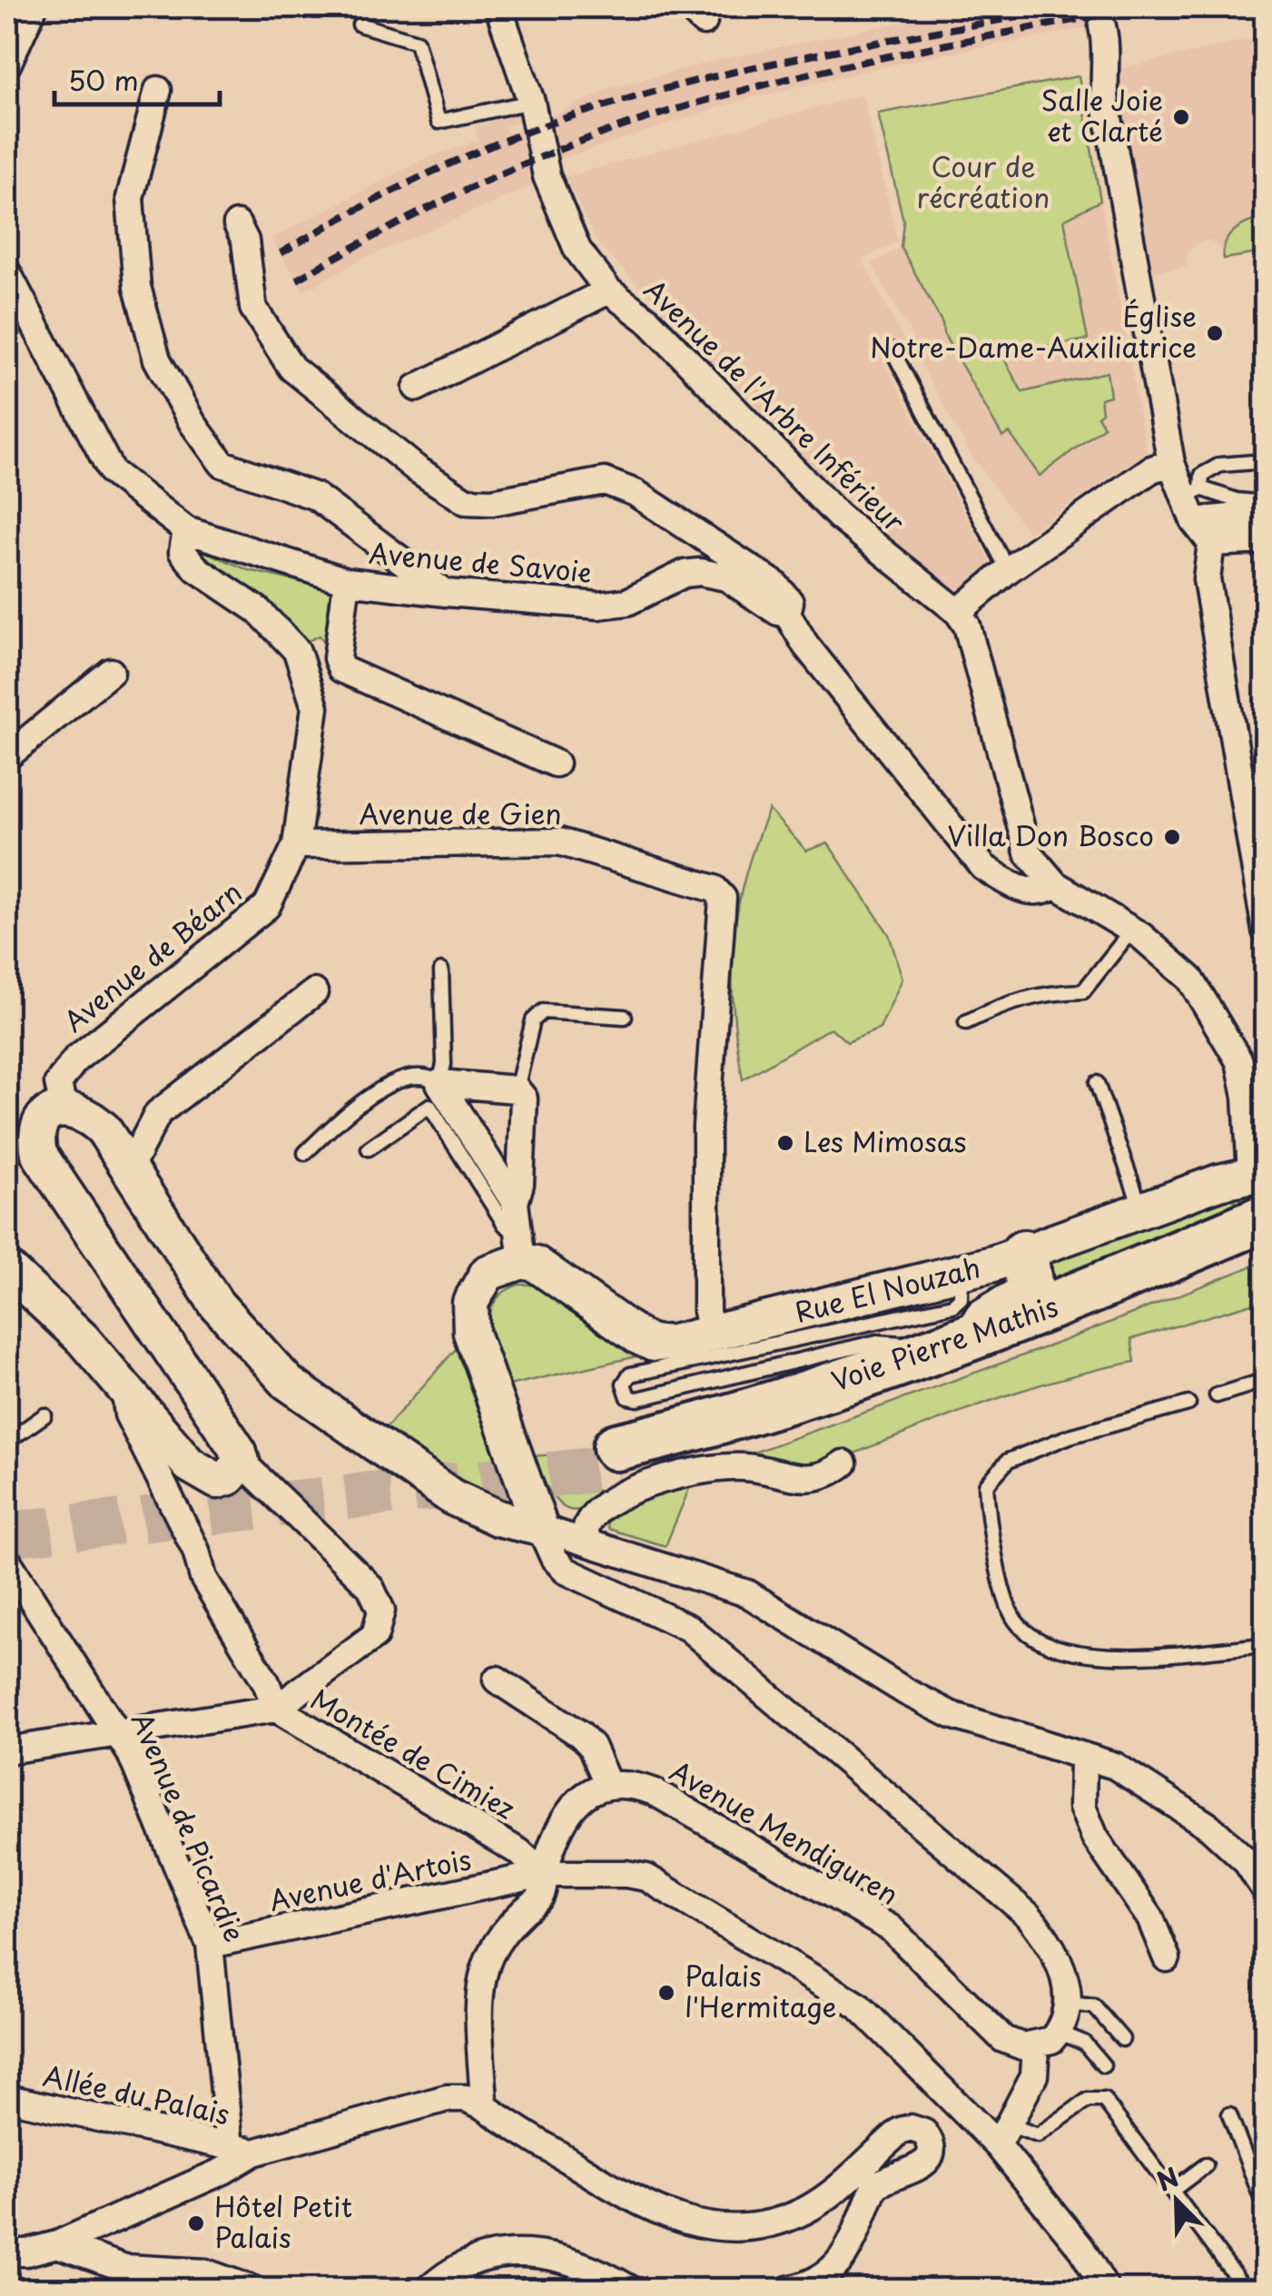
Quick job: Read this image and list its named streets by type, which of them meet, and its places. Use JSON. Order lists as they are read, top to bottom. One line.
{"streets":{"highway":["Voie Pierre Mathis"],"street":["Avenue de l'Arbre Inférieur","Avenue de Savoie","Avenue de Gien","Avenue de Béarn","Rue El Nouzah","Montée de Cimiez","Avenue de Picardie","Avenue Mendiguren","Avenue d'Artois","Allée du Palais"]},"crossings":[["Avenue de l'Arbre Inférieur","Avenue de Savoie"],["Avenue de l'Arbre Inférieur","Rue El Nouzah"],["Avenue de Savoie","Avenue de Béarn"],["Avenue de Gien","Avenue de Béarn"],["Avenue de Gien","Rue El Nouzah"],["Montée de Cimiez","Avenue d'Artois"],["Avenue de Picardie","Avenue d'Artois"],["Avenue de Picardie","Allée du Palais"]],"parks":["Cour de récréation"],"places":["Salle Joie et Clarté","Église Notre-Dame-Auxiliatrice","Villa Don Bosco","Les Mimosas","Palais l'Hermitage","Hôtel Petit Palais"],"scale_bar":"50 m","north":"top left"}
